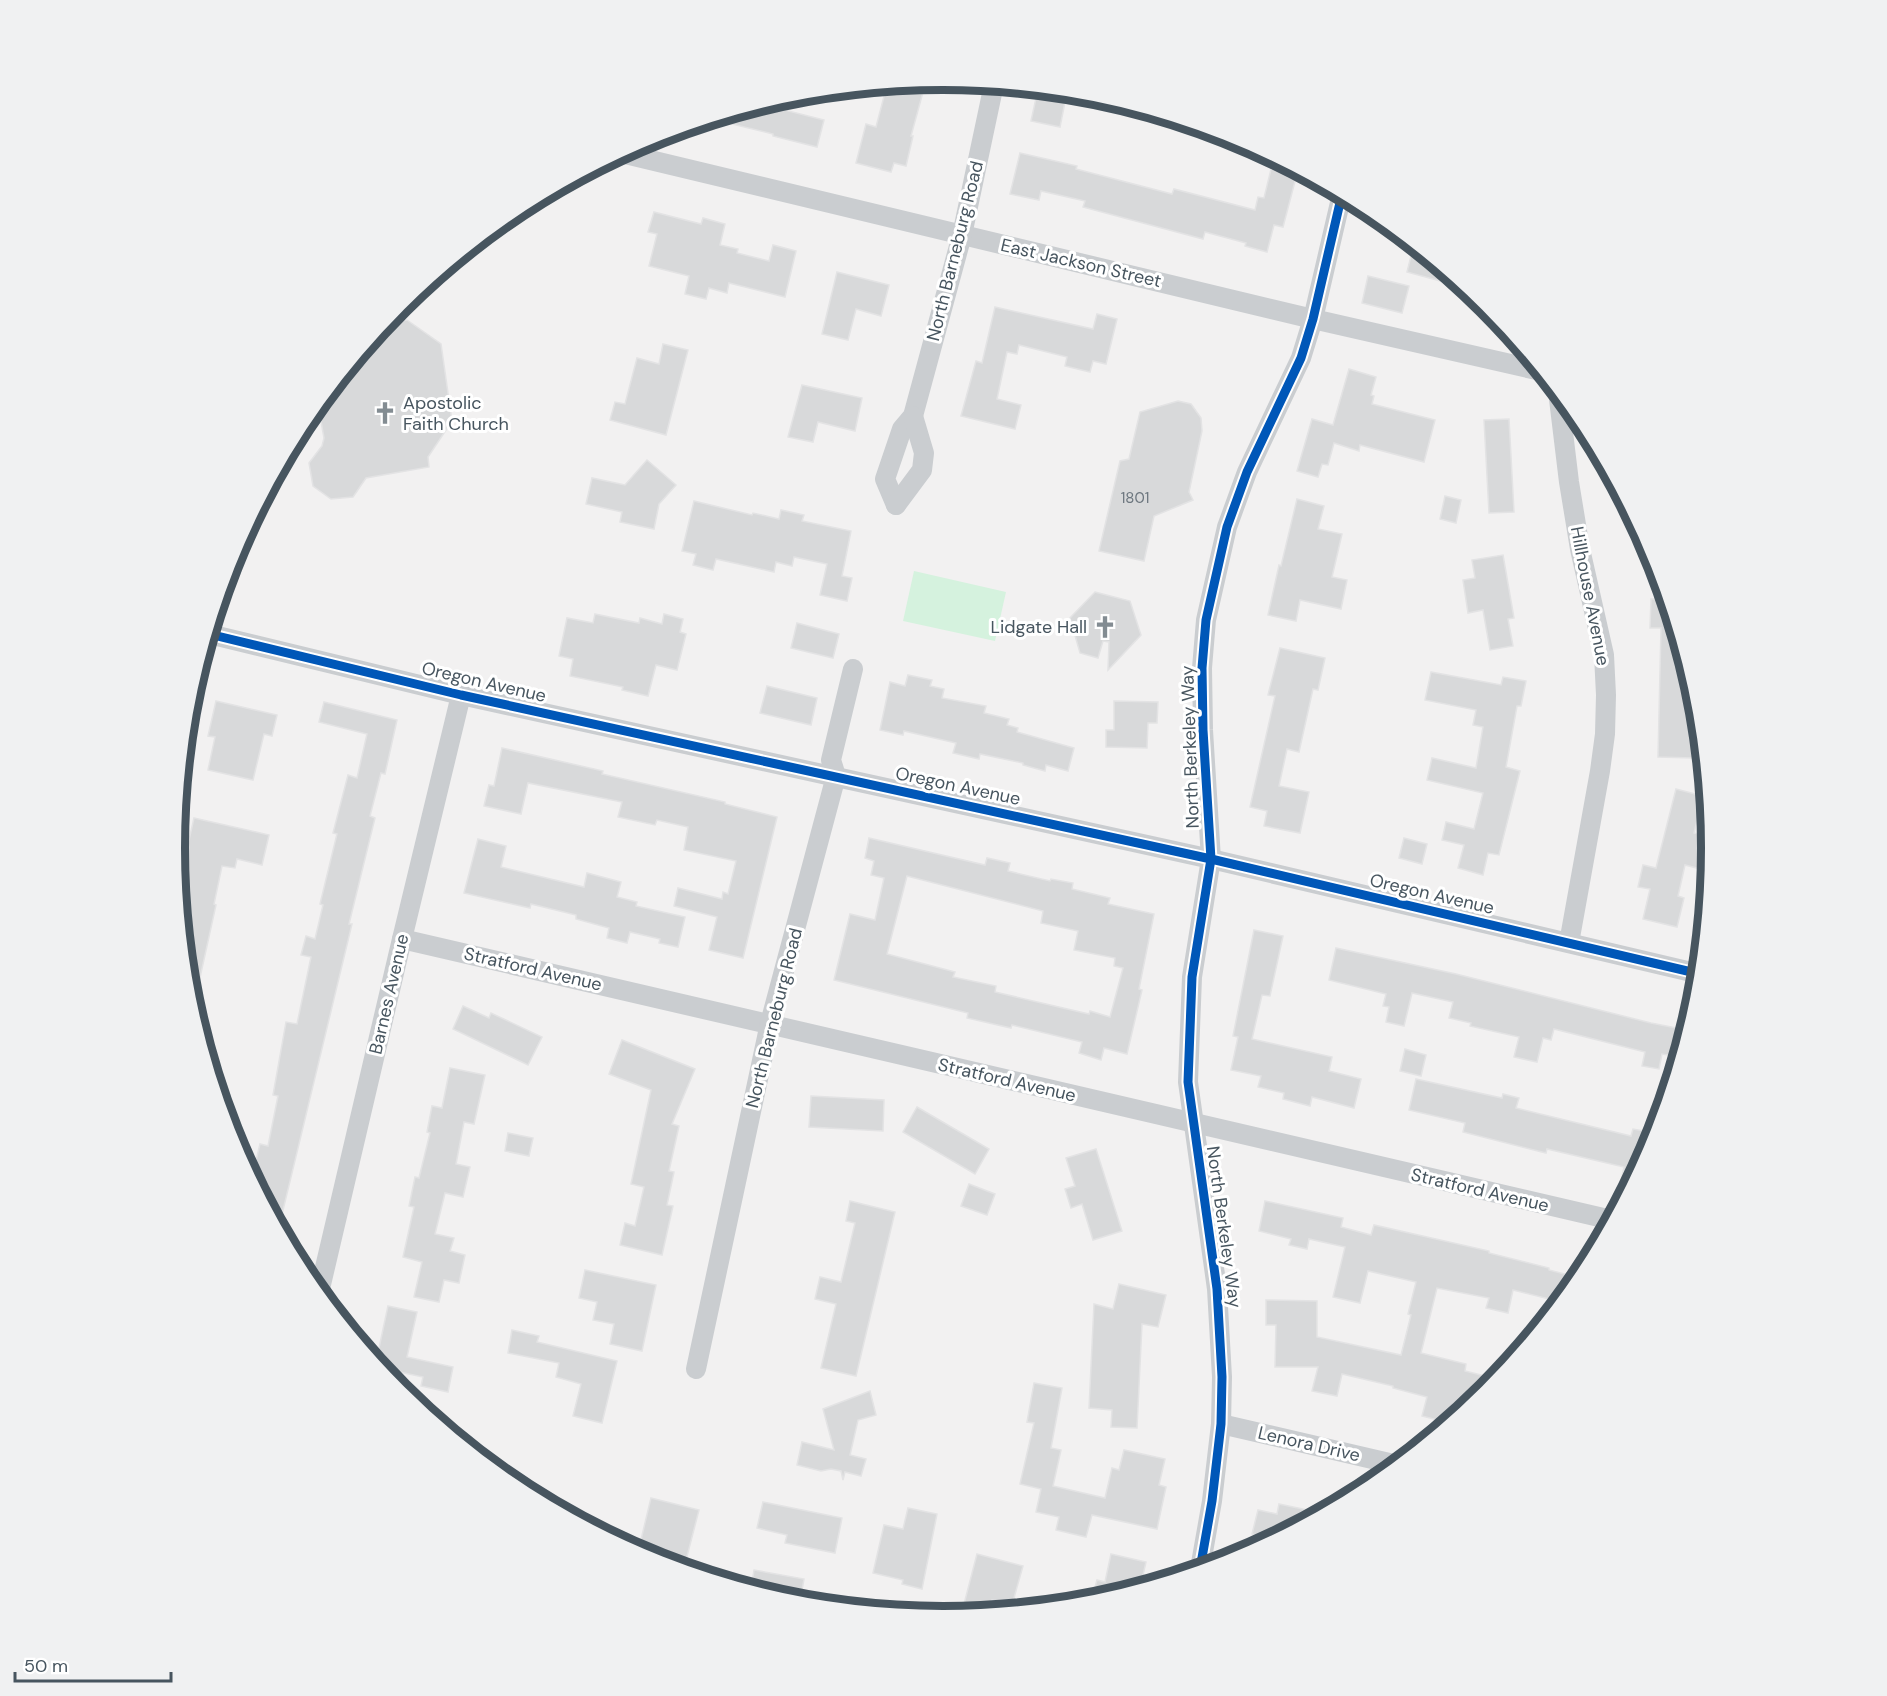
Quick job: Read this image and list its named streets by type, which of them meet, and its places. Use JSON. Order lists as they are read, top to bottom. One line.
{"streets":{"street":["North Barneburg Road","East Jackson Street","Hillhouse Avenue","Oregon Avenue","North Berkeley Way","Stratford Avenue","Barnes Avenue","Lenora Drive"]},"crossings":[["North Barneburg Road","East Jackson Street"],["North Barneburg Road","Oregon Avenue"],["North Barneburg Road","Stratford Avenue"],["East Jackson Street","North Berkeley Way"],["Hillhouse Avenue","Oregon Avenue"],["Oregon Avenue","North Berkeley Way"],["Oregon Avenue","Barnes Avenue"],["North Berkeley Way","Stratford Avenue"],["North Berkeley Way","Lenora Drive"],["Stratford Avenue","Barnes Avenue"]],"places":{"church":["Apostolic Faith Church","Lidgate Hall"]},"house_numbers":["1801"],"scale_bar":"50 m"}
